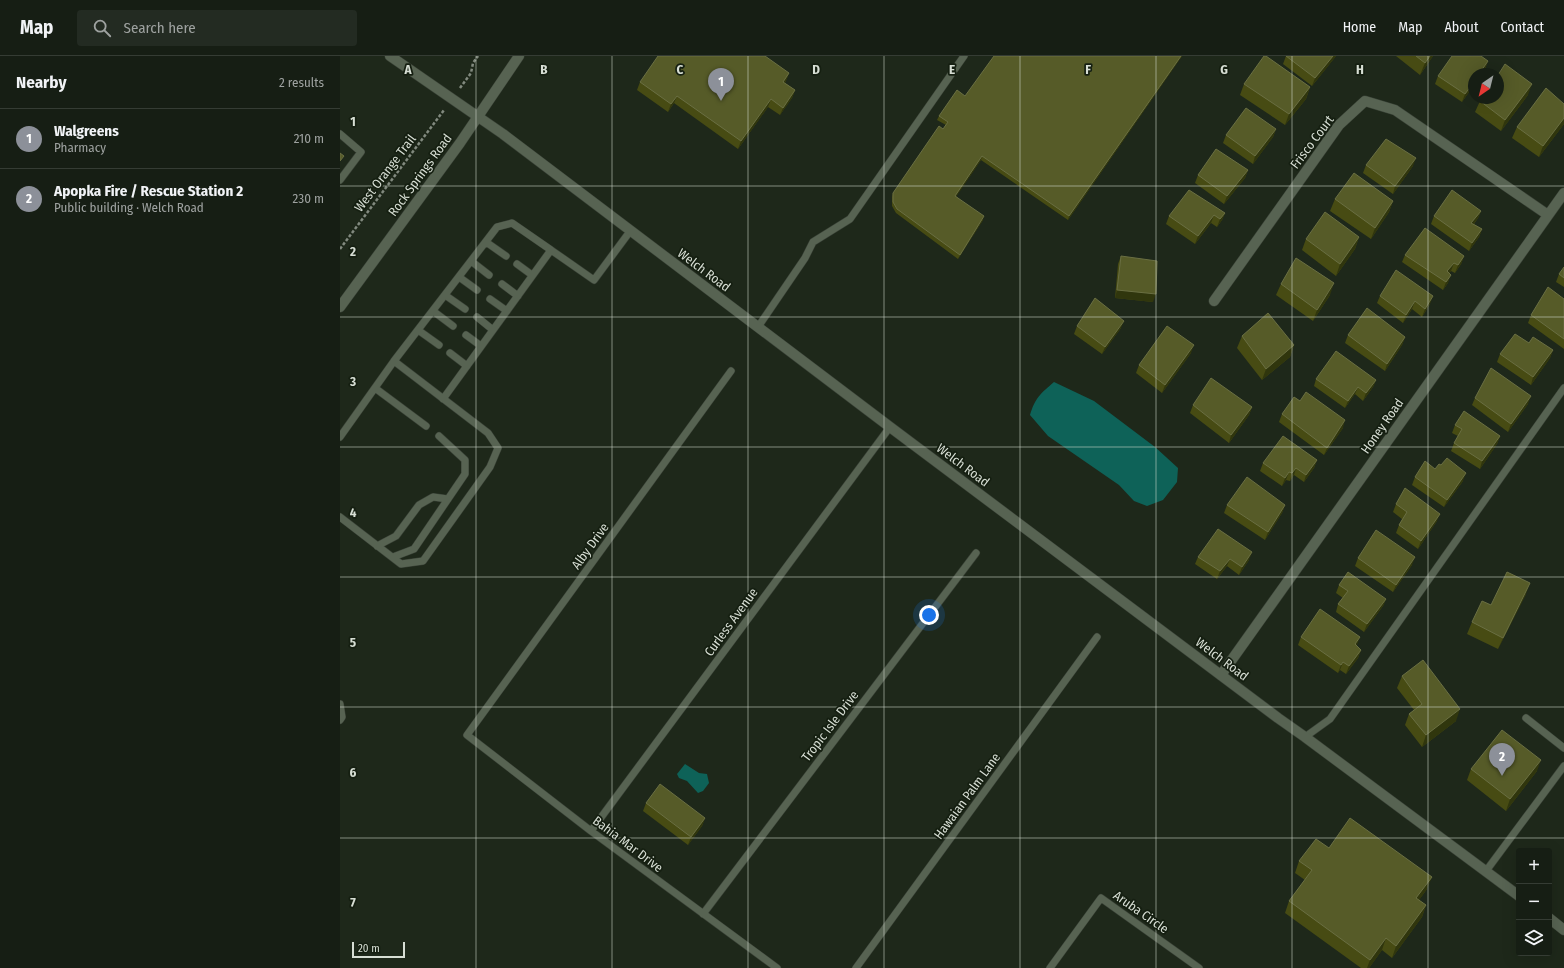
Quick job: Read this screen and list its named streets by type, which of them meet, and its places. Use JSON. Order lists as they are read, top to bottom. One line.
{"streets":{"street":["Frisco Court","Rock Springs Road","Welch Road","Honey Road"],"lane":["Alby Drive","Curless Avenue","Tropic Isle Drive","Hawaian Palm Lane","Bahia Mar Drive","Aruba Circle"],"path":["West Orange Trail"]},"crossings":[["Frisco Court","Honey Road"],["Rock Springs Road","Welch Road"],["Welch Road","Honey Road"],["Welch Road","Curless Avenue"],["Alby Drive","Bahia Mar Drive"],["Curless Avenue","Bahia Mar Drive"],["Tropic Isle Drive","Bahia Mar Drive"]],"scale_bar":"20 m","north":"bottom left","page":{"header":"Map","search":"Search here","nav":["Home","Map","About","Contact"],"heading":["Nearby","2 results"],"pins":["1","2"],"list":[{"mark":"1","name":"Walgreens","note":"Pharmacy","value":"210 m"},{"mark":"2","name":"Apopka Fire / Rescue Station 2","note":"Public building · Welch Road","value":"230 m"}],"map_buttons":["+","−"],"scale":"20 m"},"grid":{"columns":["A","B","C","D","E","F","G","H"],"rows":["1","2","3","4","5","6","7"]}}
